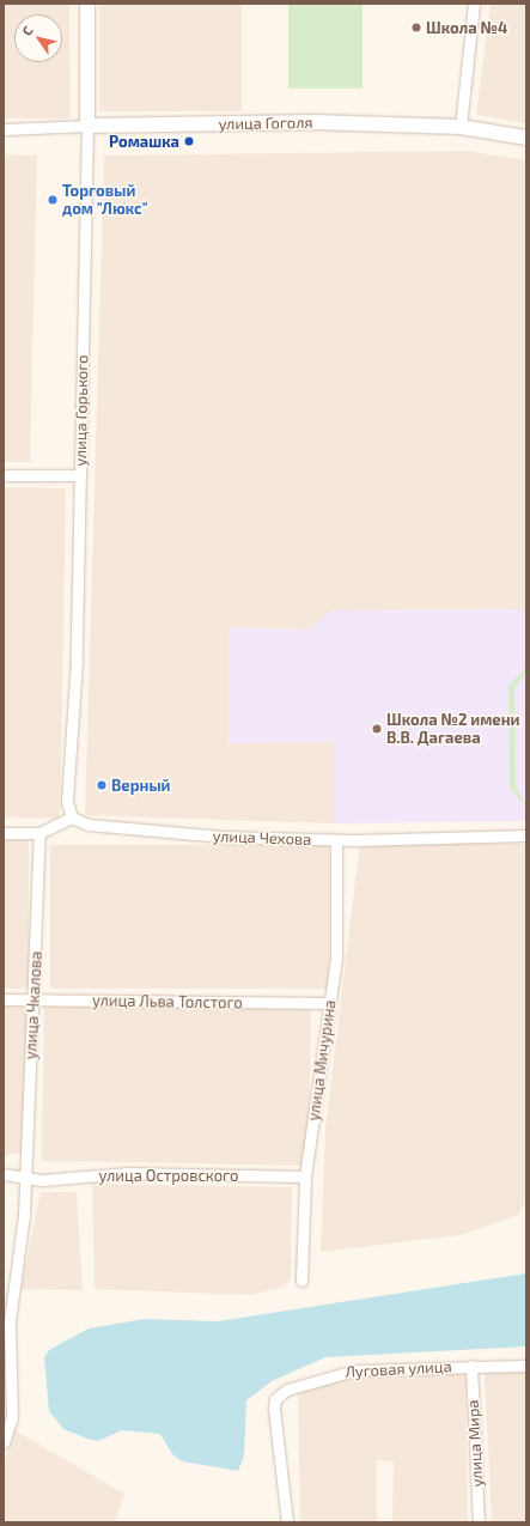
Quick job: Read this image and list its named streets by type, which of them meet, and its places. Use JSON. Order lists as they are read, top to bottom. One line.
{"streets":{"street":["улица Гоголя","улица Горького","улица Чехова","улица Льва Толстого","улица Чкалова","улица Мичурина","улица Островского","Луговая улица","улица Мира"]},"crossings":[["улица Гоголя","улица Горького"],["улица Горького","улица Чехова"],["улица Чехова","улица Мичурина"],["улица Льва Толстого","улица Чкалова"],["улица Льва Толстого","улица Мичурина"],["улица Чкалова","улица Островского"],["улица Мичурина","улица Островского"],["Луговая улица","улица Мира"]],"places":["Школа №4","Ромашка","Торговый дом \"Люкс\"","Школа №2 имени В.В. Дагаева","Верный"],"north":"top left"}
